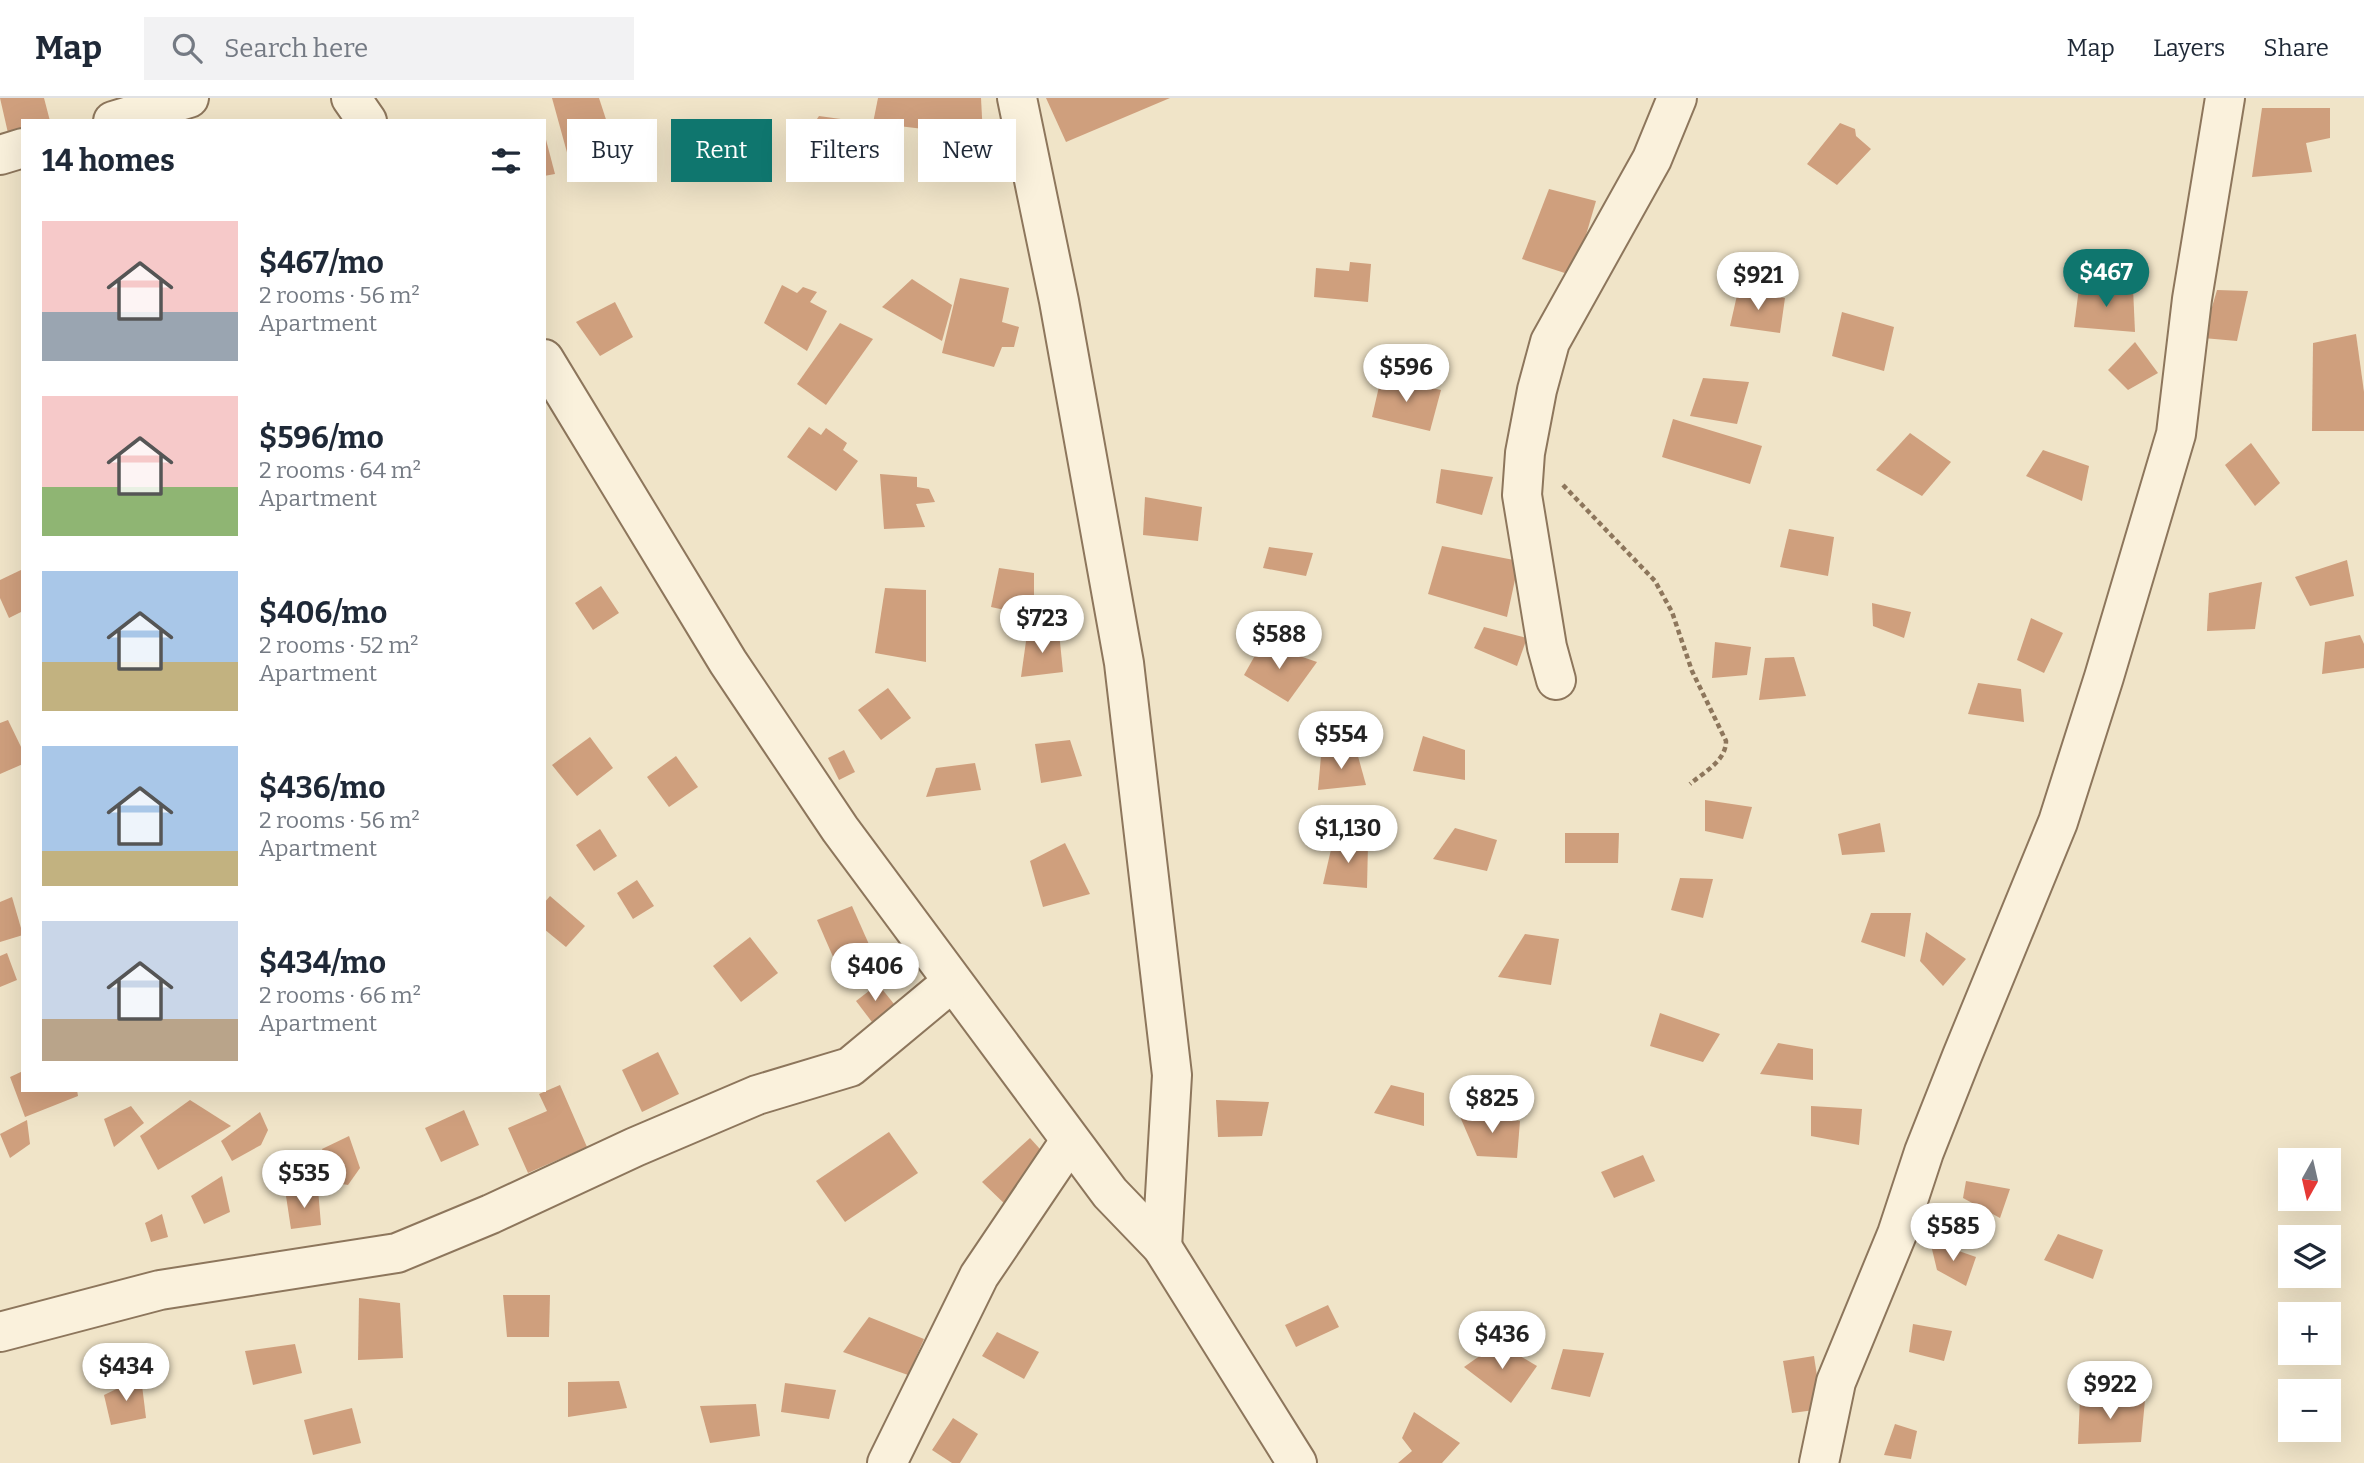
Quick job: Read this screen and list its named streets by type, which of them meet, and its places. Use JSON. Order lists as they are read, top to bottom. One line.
{"north":"bottom","page":{"header":"Map","search":"Search here","nav":["Map","Layers","Share"],"chip":["Buy","Rent","Filters","New"],"heading":"14 homes","list":[{"name":"$467/mo","note":"2 rooms · 56 m² · Apartment"},{"name":"$596/mo","note":"2 rooms · 64 m² · Apartment"},{"name":"$406/mo","note":"2 rooms · 52 m² · Apartment"},{"name":"$436/mo","note":"2 rooms · 56 m² · Apartment"},{"name":"$434/mo","note":"2 rooms · 66 m² · Apartment"}],"price":["$467","$921","$596","$723","$588","$554","$1,130","$406","$825","$535","$585","$436","$434","$922"],"map_buttons":["+","−"]}}
